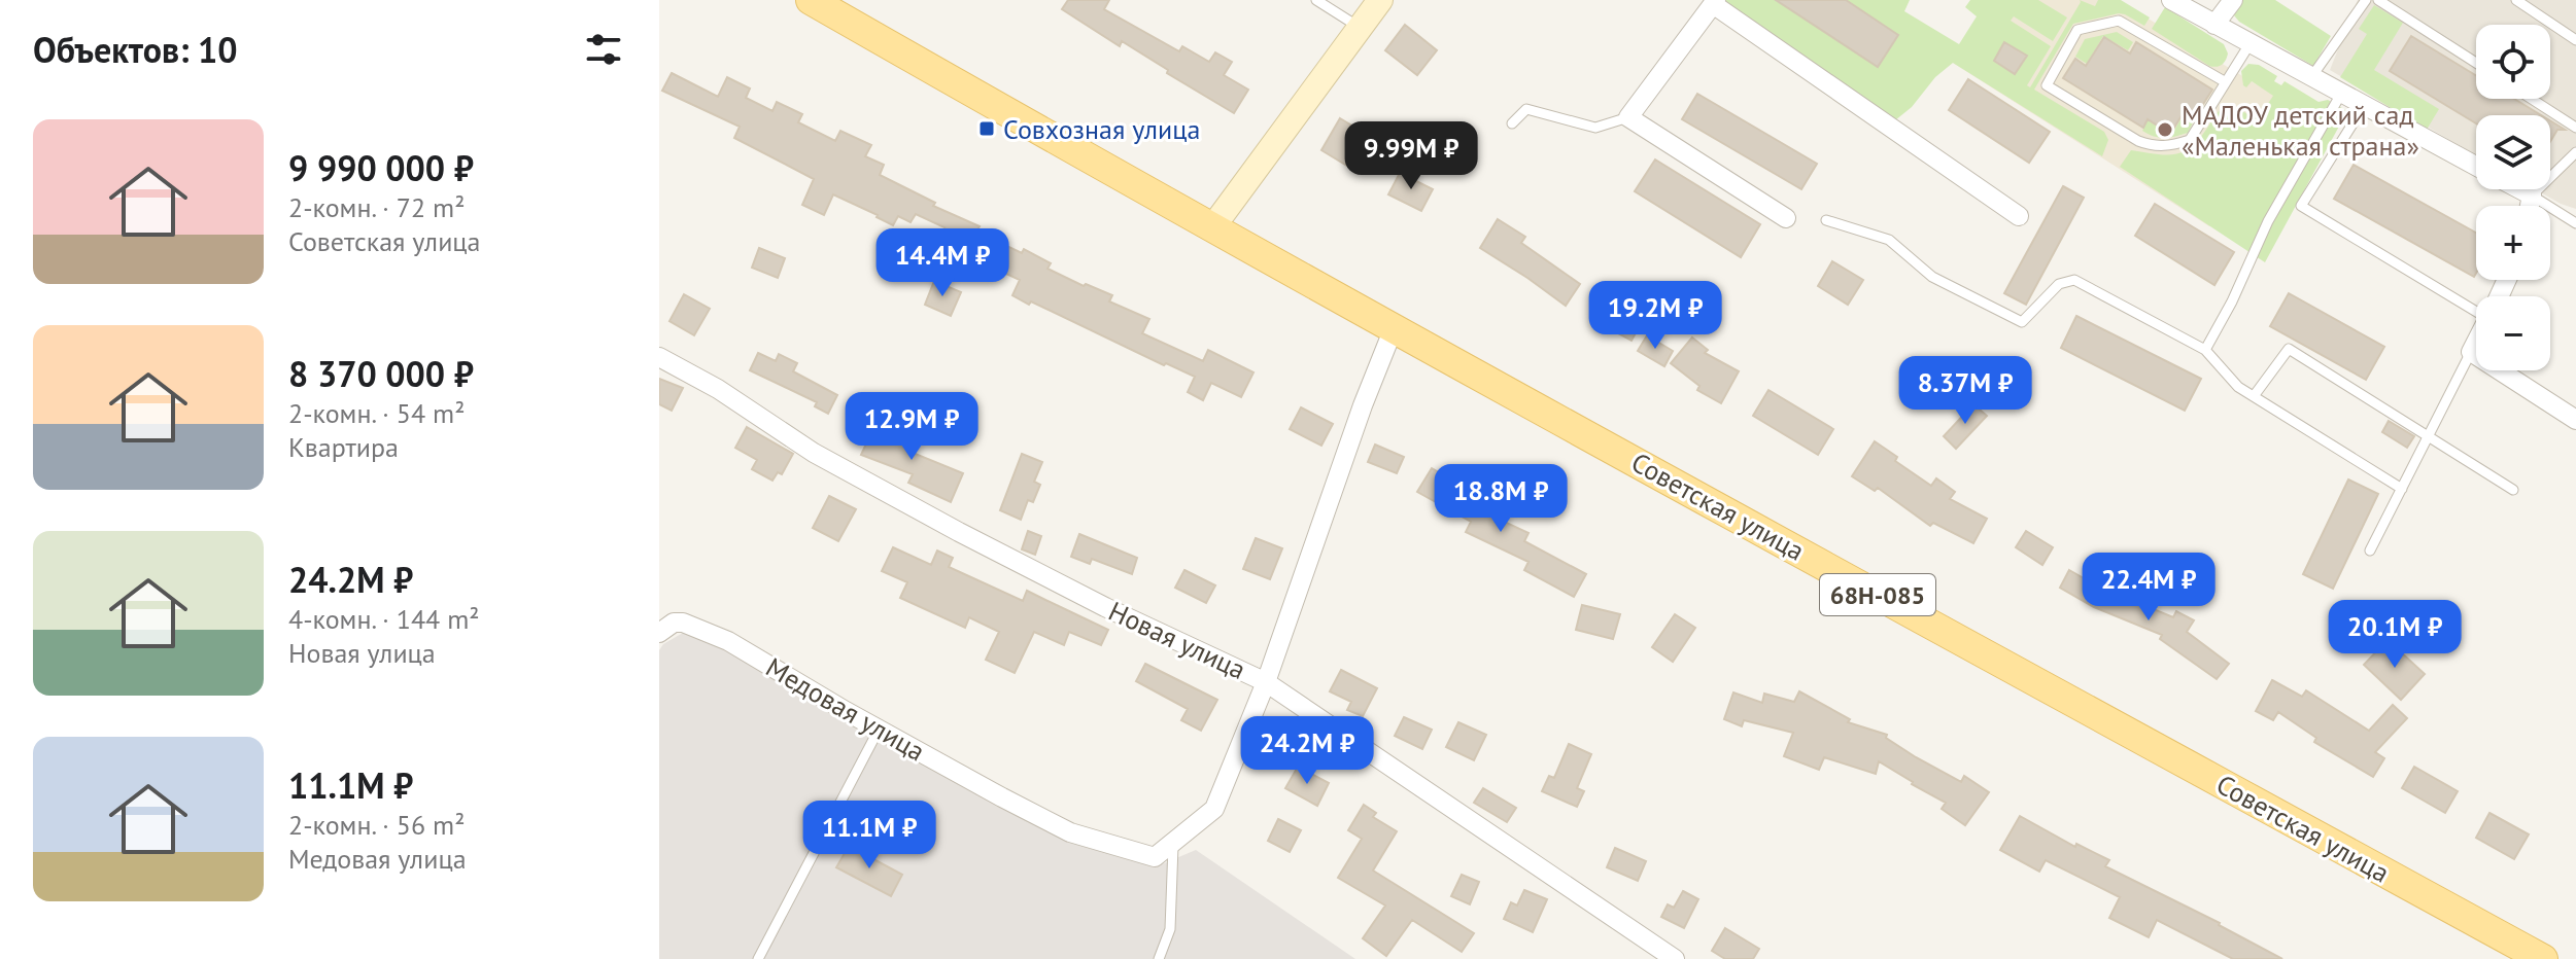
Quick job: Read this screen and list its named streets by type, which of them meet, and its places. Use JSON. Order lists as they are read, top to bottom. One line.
{"streets":{"main road":["Советская улица","68Н-085"],"street":["Новая улица","Медовая улица"]},"crossings":[["Советская улица","Медовая улица"],["Новая улица","Медовая улица"]],"places":{"transit":["Совхозная улица"],"other":["МАДОУ детский сад «Маленькая страна»"]},"page":{"heading":"Объектов: 10","map_buttons":["+","−"],"list":[{"name":"9 990 000 ₽","note":"2-комн. · 72 m² · Советская улица"},{"name":"8 370 000 ₽","note":"2-комн. · 54 m² · Квартира"},{"name":"24.2M ₽","note":"4-комн. · 144 m² · Новая улица"},{"name":"11.1M ₽","note":"2-комн. · 56 m² · Медовая улица"}],"price":["9.99M ₽","14.4M ₽","19.2M ₽","8.37M ₽","12.9M ₽","18.8M ₽","22.4M ₽","20.1M ₽","24.2M ₽","11.1M ₽"]}}
